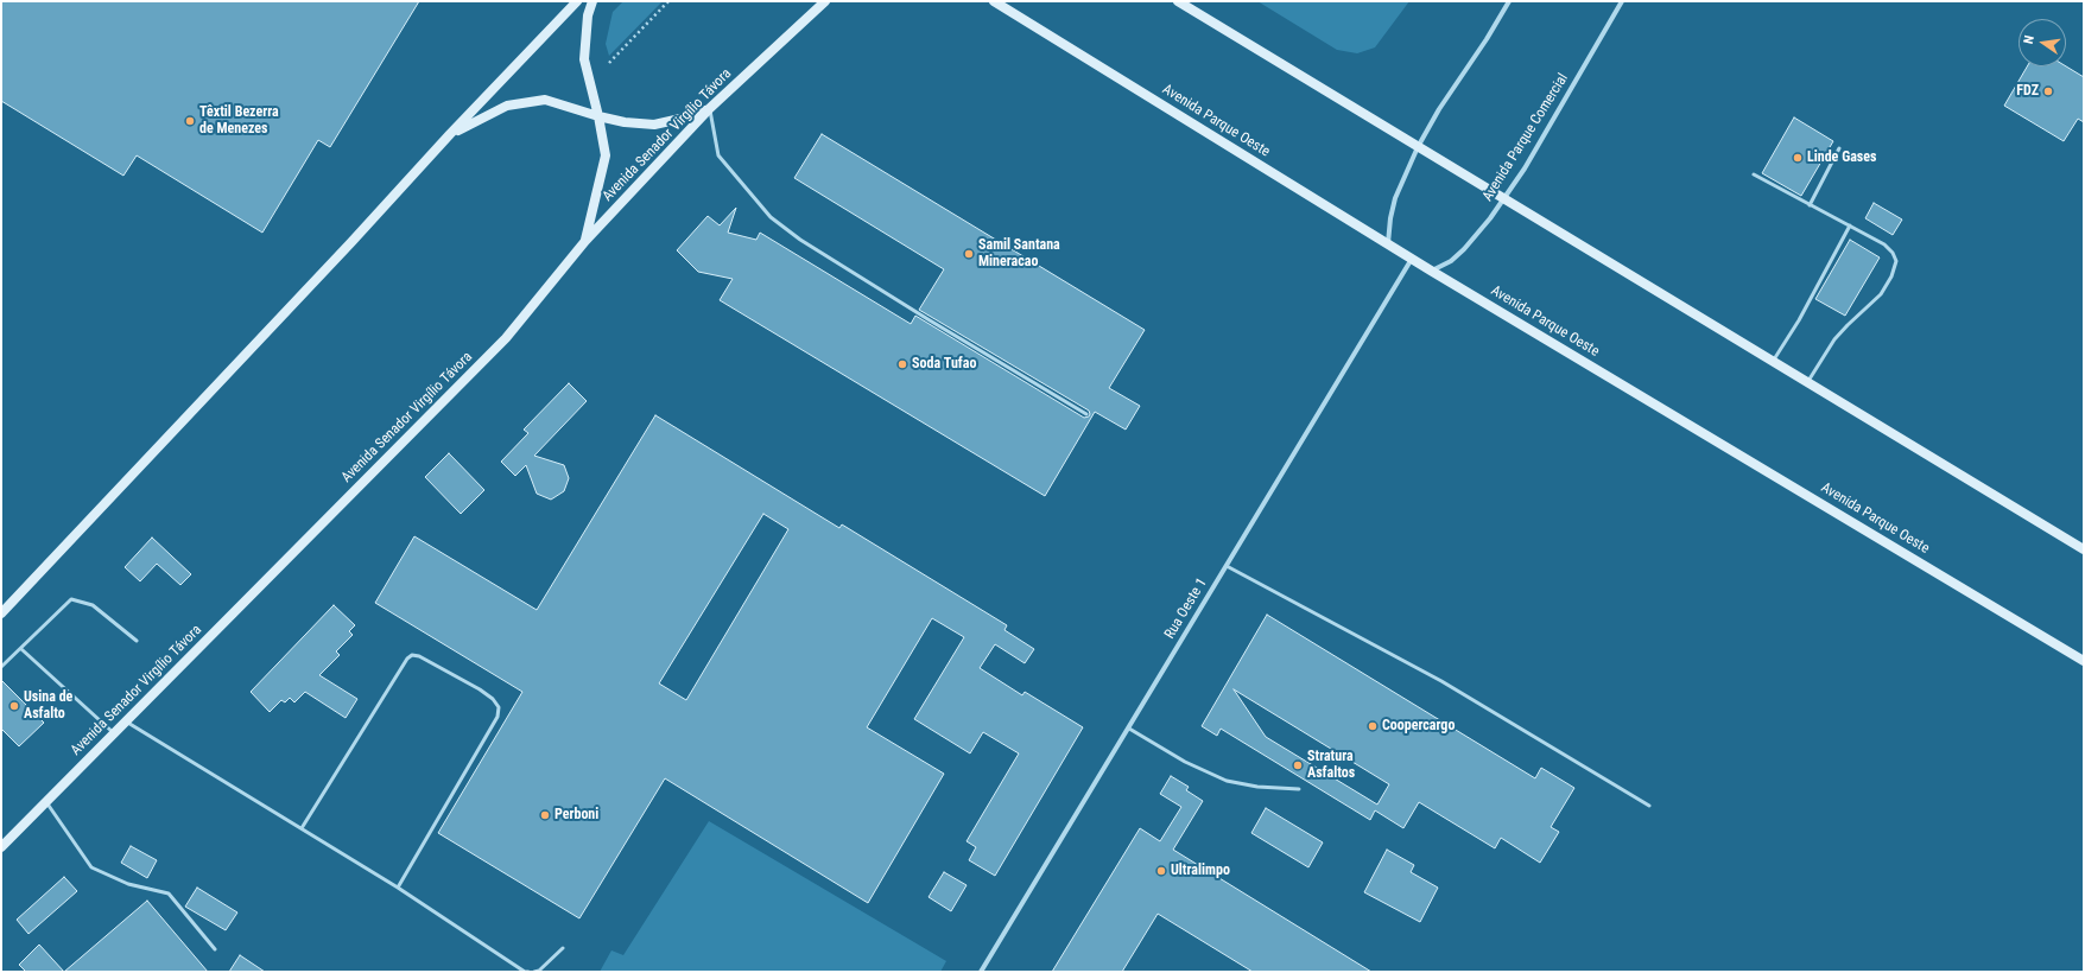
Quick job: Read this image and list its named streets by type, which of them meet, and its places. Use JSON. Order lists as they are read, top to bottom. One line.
{"streets":{"street":["Avenida Parque Oeste","Avenida Senador Virgílio Távora","Avenida Parque Comercial","Rua Oeste 1"]},"crossings":[["Avenida Parque Oeste","Avenida Parque Comercial"],["Avenida Parque Oeste","Rua Oeste 1"]],"places":["FDZ","Têxtil Bezerra de Menezes","Linde Gases","Samil Santana Mineracao","Soda Tufao","Usina de Asfalto","Coopercargo","Stratura Asfaltos","Perboni","Ultralimpo"],"north":"left"}
